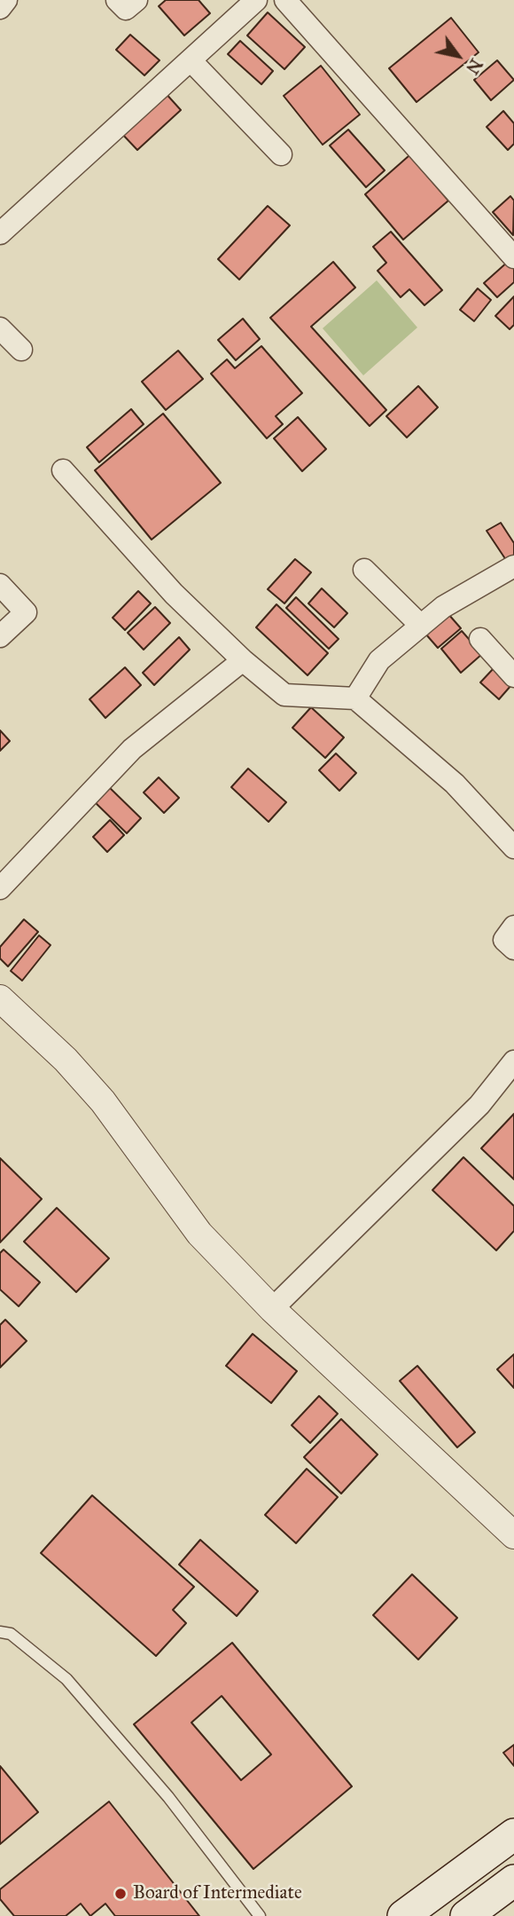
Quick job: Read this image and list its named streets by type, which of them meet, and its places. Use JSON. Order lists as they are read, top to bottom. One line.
{"places":["Board of Intermediate"],"north":"bottom right"}
